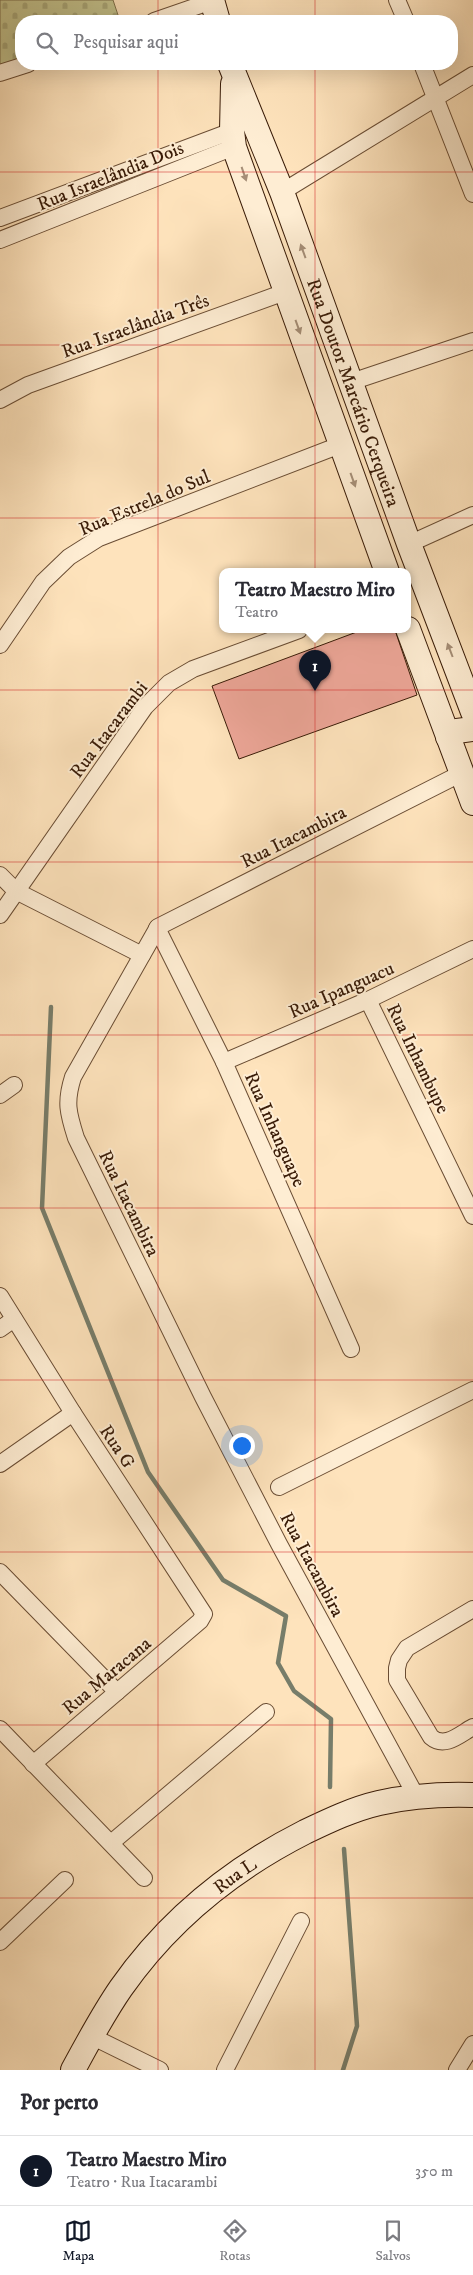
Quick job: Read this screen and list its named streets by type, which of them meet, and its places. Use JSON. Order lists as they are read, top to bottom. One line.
{"streets":{"street":["Rua Israelândia Dois","Rua Israelândia Três","Rua Doutor Marcário Cerqueira","Rua Estrela do Sul","Rua Itacarambi","Rua Itacambira","Rua Ipanguacu","Rua Inhambupe","Rua Inhanguape","Rua G","Rua Maracana","Rua L"]},"crossings":[["Rua Israelândia Dois","Rua Doutor Marcário Cerqueira"],["Rua Israelândia Três","Rua Doutor Marcário Cerqueira"],["Rua Doutor Marcário Cerqueira","Rua Estrela do Sul"],["Rua Itacambira","Rua Inhanguape"],["Rua Itacambira","Rua L"],["Rua Ipanguacu","Rua Inhambupe"],["Rua Ipanguacu","Rua Inhanguape"],["Rua G","Rua Maracana"]],"page":{"search":"Pesquisar aqui","popup":["Teatro Maestro Miro","Teatro"],"pins":"1","heading":"Por perto","list":[{"mark":"1","name":"Teatro Maestro Miro","note":"Teatro · Rua Itacarambi","value":"350 m"}],"nav":["Mapa","Rotas","Salvos"]}}
